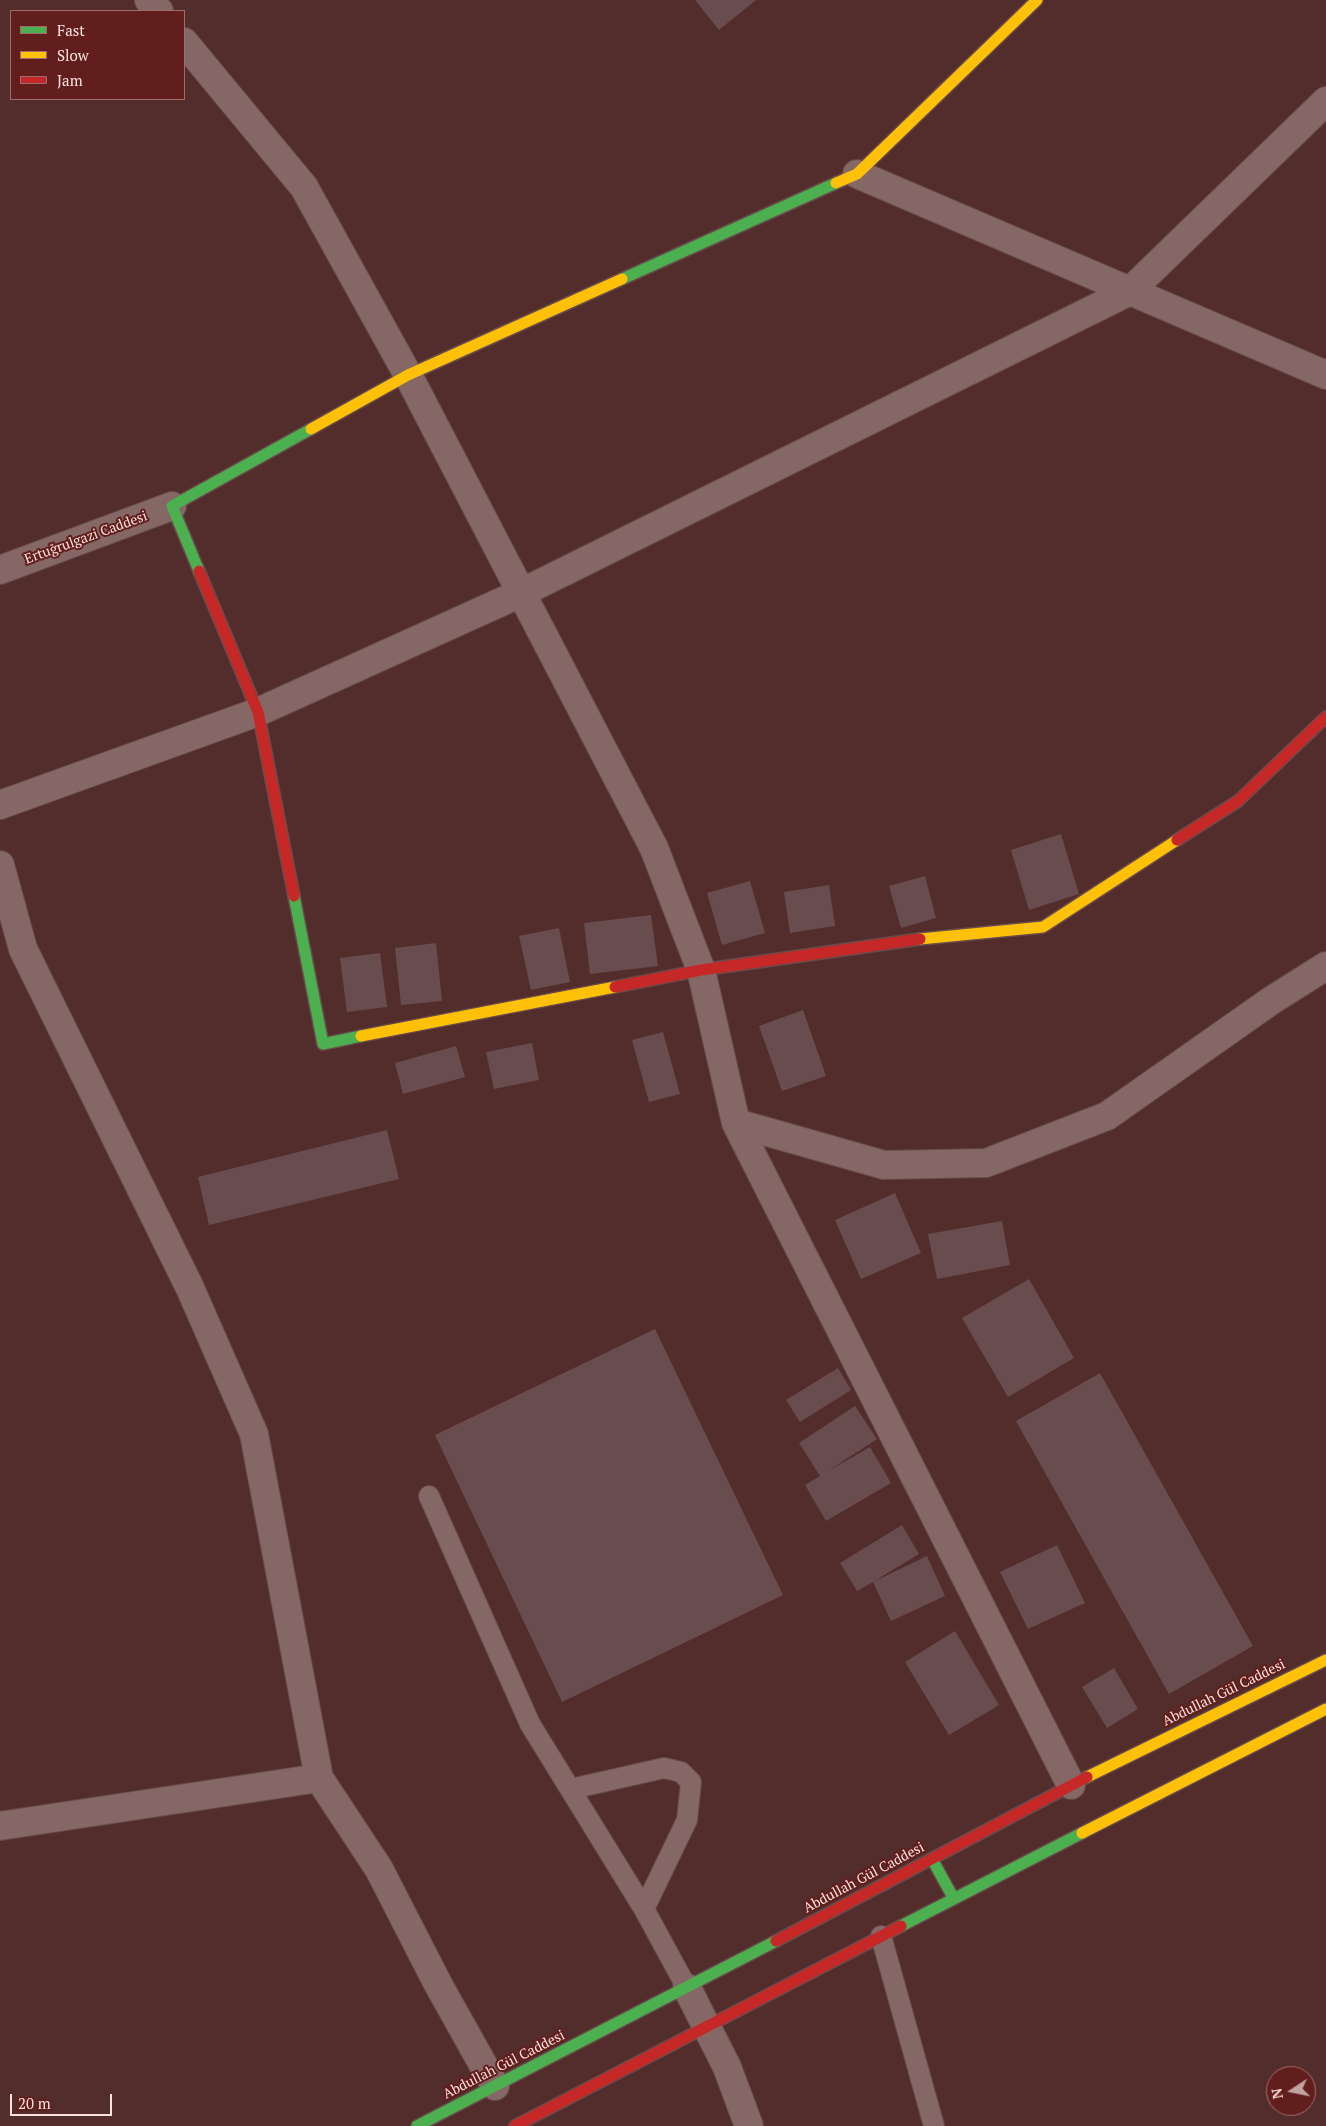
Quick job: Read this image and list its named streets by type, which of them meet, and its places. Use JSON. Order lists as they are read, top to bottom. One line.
{"streets":{"street":["Ertuğrulgazi Caddesi","Abdullah Gül Caddesi"]},"legend":["Fast","Slow","Jam"],"scale_bar":"20 m","north":"left"}
